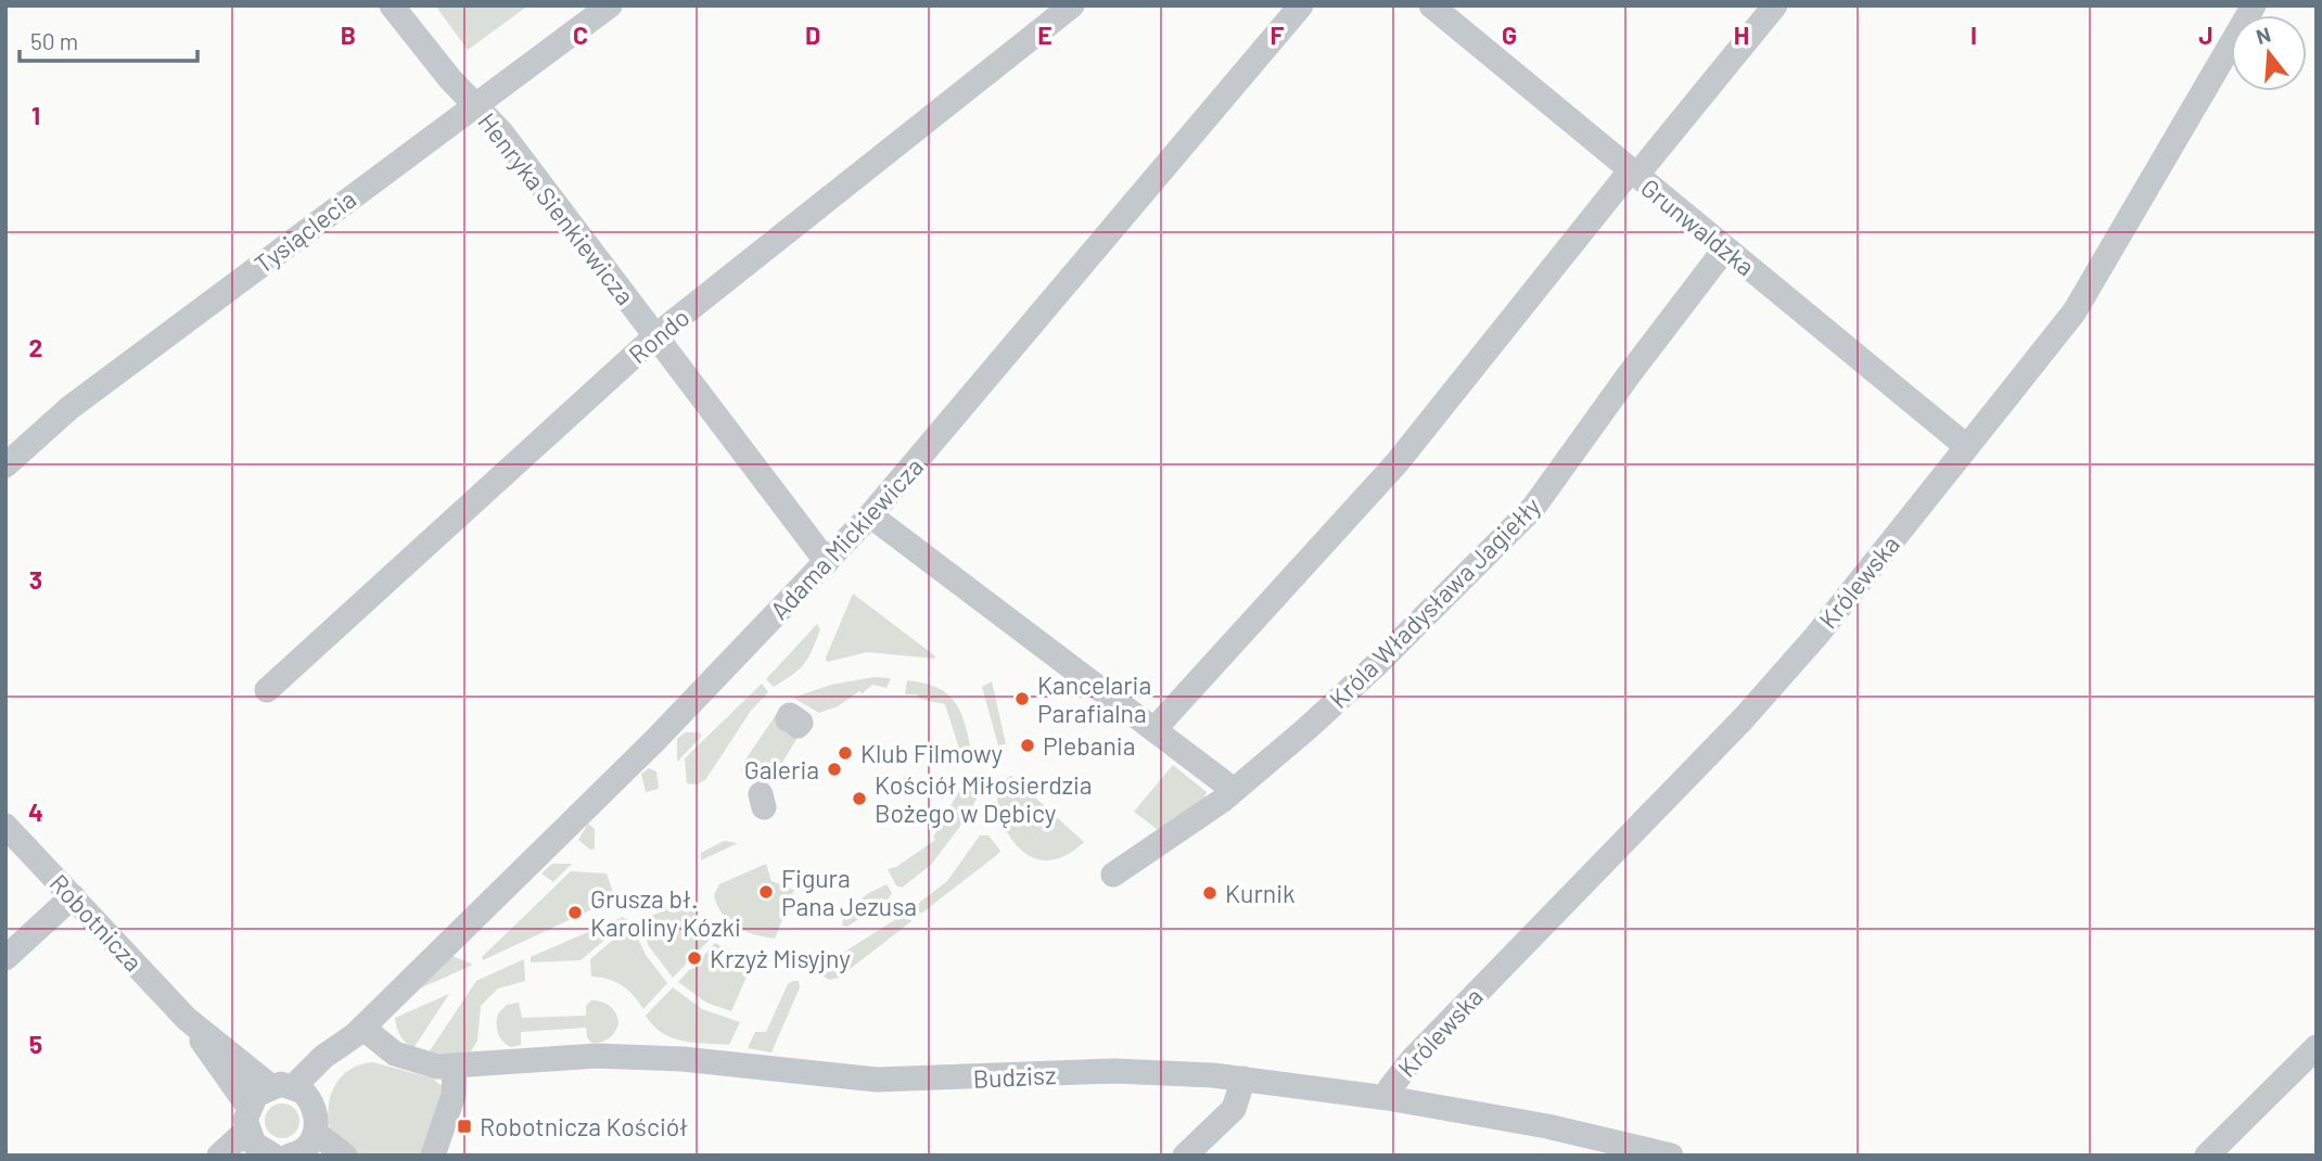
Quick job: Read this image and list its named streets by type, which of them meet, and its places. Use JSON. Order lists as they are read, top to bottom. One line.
{"streets":{"street":["Henryka Sienkiewicza","Grunwaldzka","Tysiąclecia","Rondo","Adama Mickiewicza","Królewska","Króla Władysława Jagiełły","Robotnicza","Budzisz"]},"crossings":[["Henryka Sienkiewicza","Tysiąclecia"],["Henryka Sienkiewicza","Rondo"],["Henryka Sienkiewicza","Adama Mickiewicza"],["Grunwaldzka","Królewska"],["Grunwaldzka","Króla Władysława Jagiełły"],["Adama Mickiewicza","Robotnicza"],["Adama Mickiewicza","Budzisz"],["Królewska","Budzisz"]],"places":{"other":["Kancelaria Parafialna","Plebania","Klub Filmowy","Galeria","Kościół Miłosierdzia Bożego w Dębicy","Figura Pana Jezusa","Kurnik","Grusza bł. Karoliny Kózki","Krzyż Misyjny"],"transit":["Robotnicza Kościół"]},"scale_bar":"50 m","north":"top","grid":{"columns":["B","C","D","E","F","G","H","I","J"],"rows":["1","2","3","4","5"]}}
